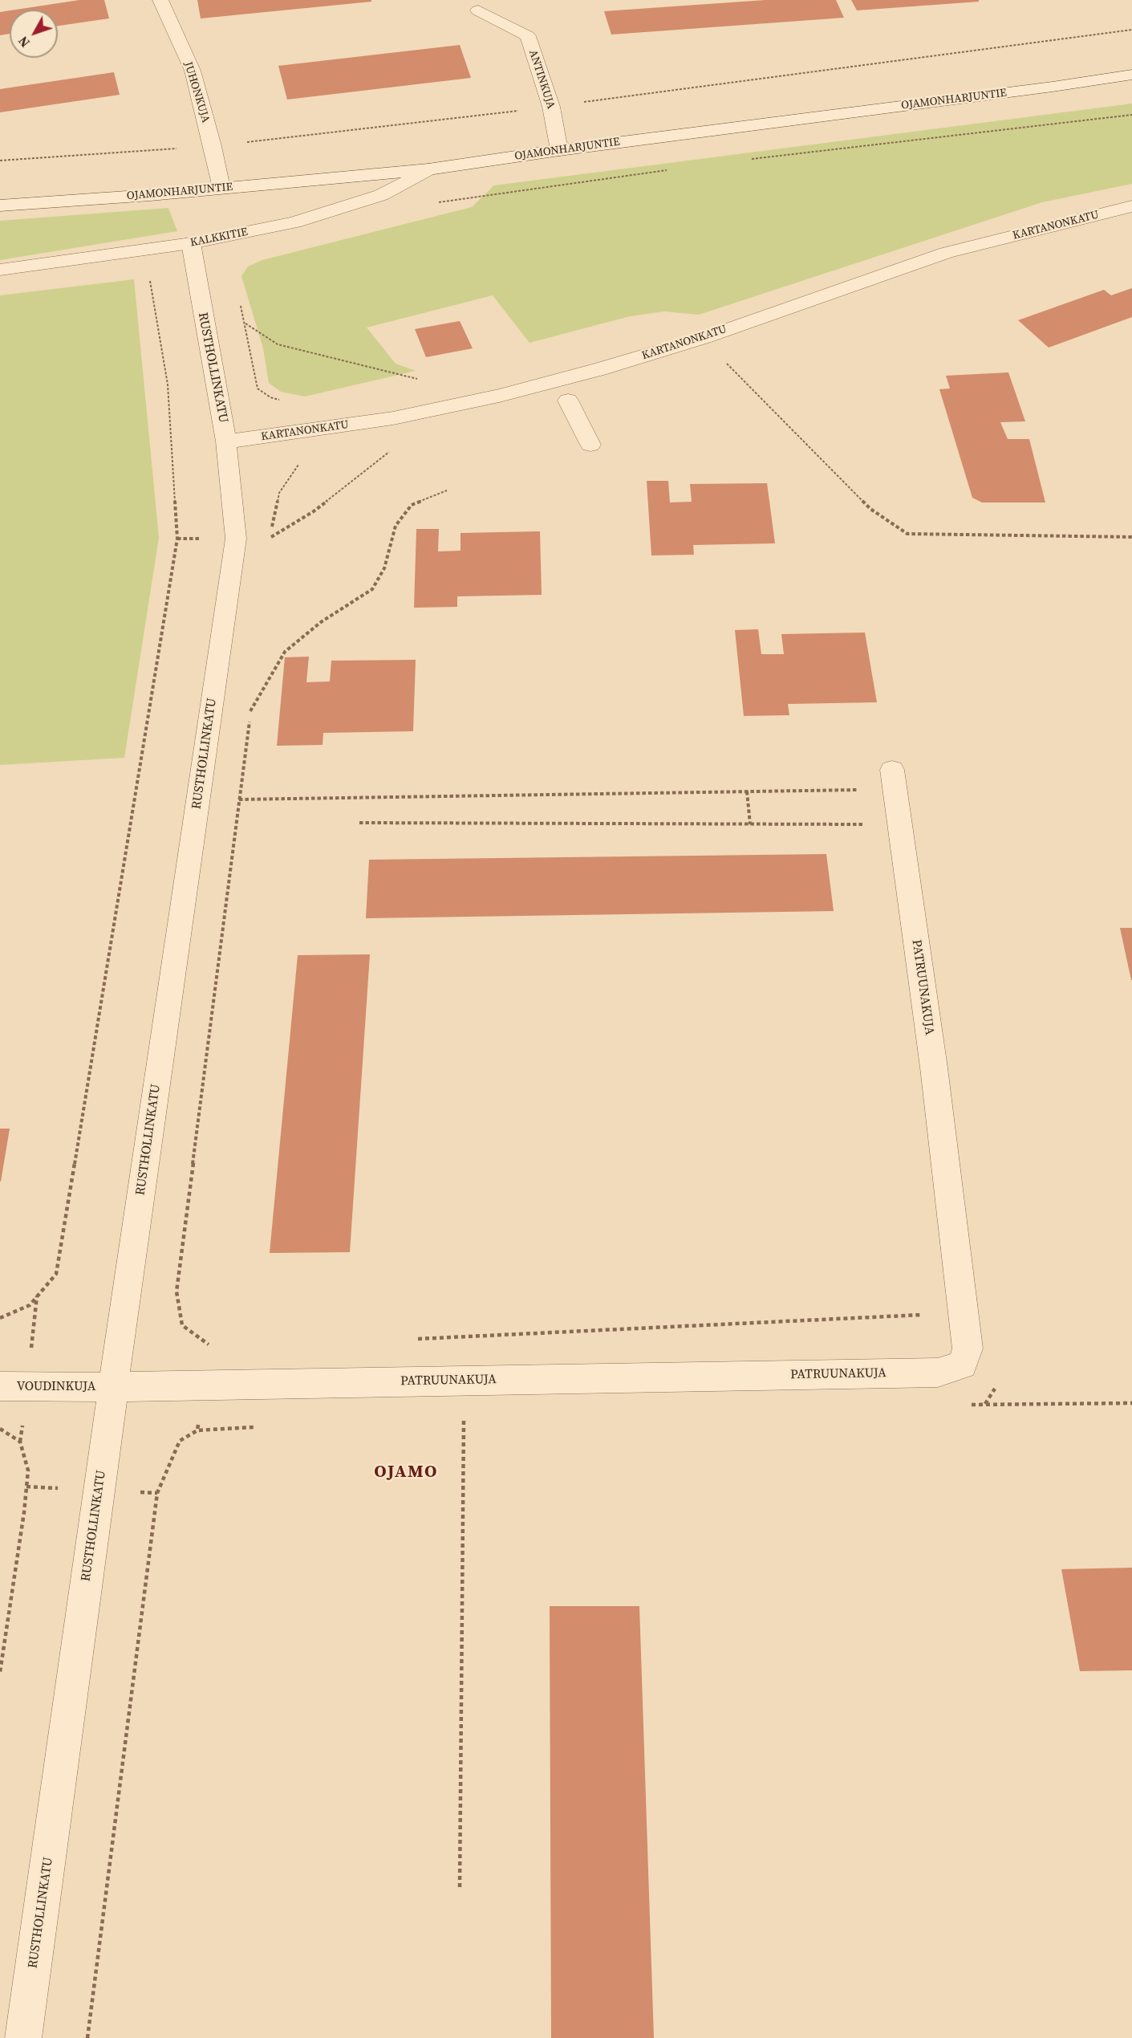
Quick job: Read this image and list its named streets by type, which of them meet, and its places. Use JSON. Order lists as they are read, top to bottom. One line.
{"streets":{"street":["ANTINKUJA","JUHONKUJA","OJAMONHARJUNTIE","KARTANONKATU","KALKKITIE","RUSTHOLLINKATU","PATRUUNAKUJA","VOUDINKUJA"]},"crossings":[["ANTINKUJA","OJAMONHARJUNTIE"],["JUHONKUJA","OJAMONHARJUNTIE"],["OJAMONHARJUNTIE","KALKKITIE"],["KARTANONKATU","RUSTHOLLINKATU"],["KALKKITIE","RUSTHOLLINKATU"],["RUSTHOLLINKATU","PATRUUNAKUJA"],["RUSTHOLLINKATU","VOUDINKUJA"],["PATRUUNAKUJA","VOUDINKUJA"]],"districts":["OJAMO"],"north":"bottom left"}
